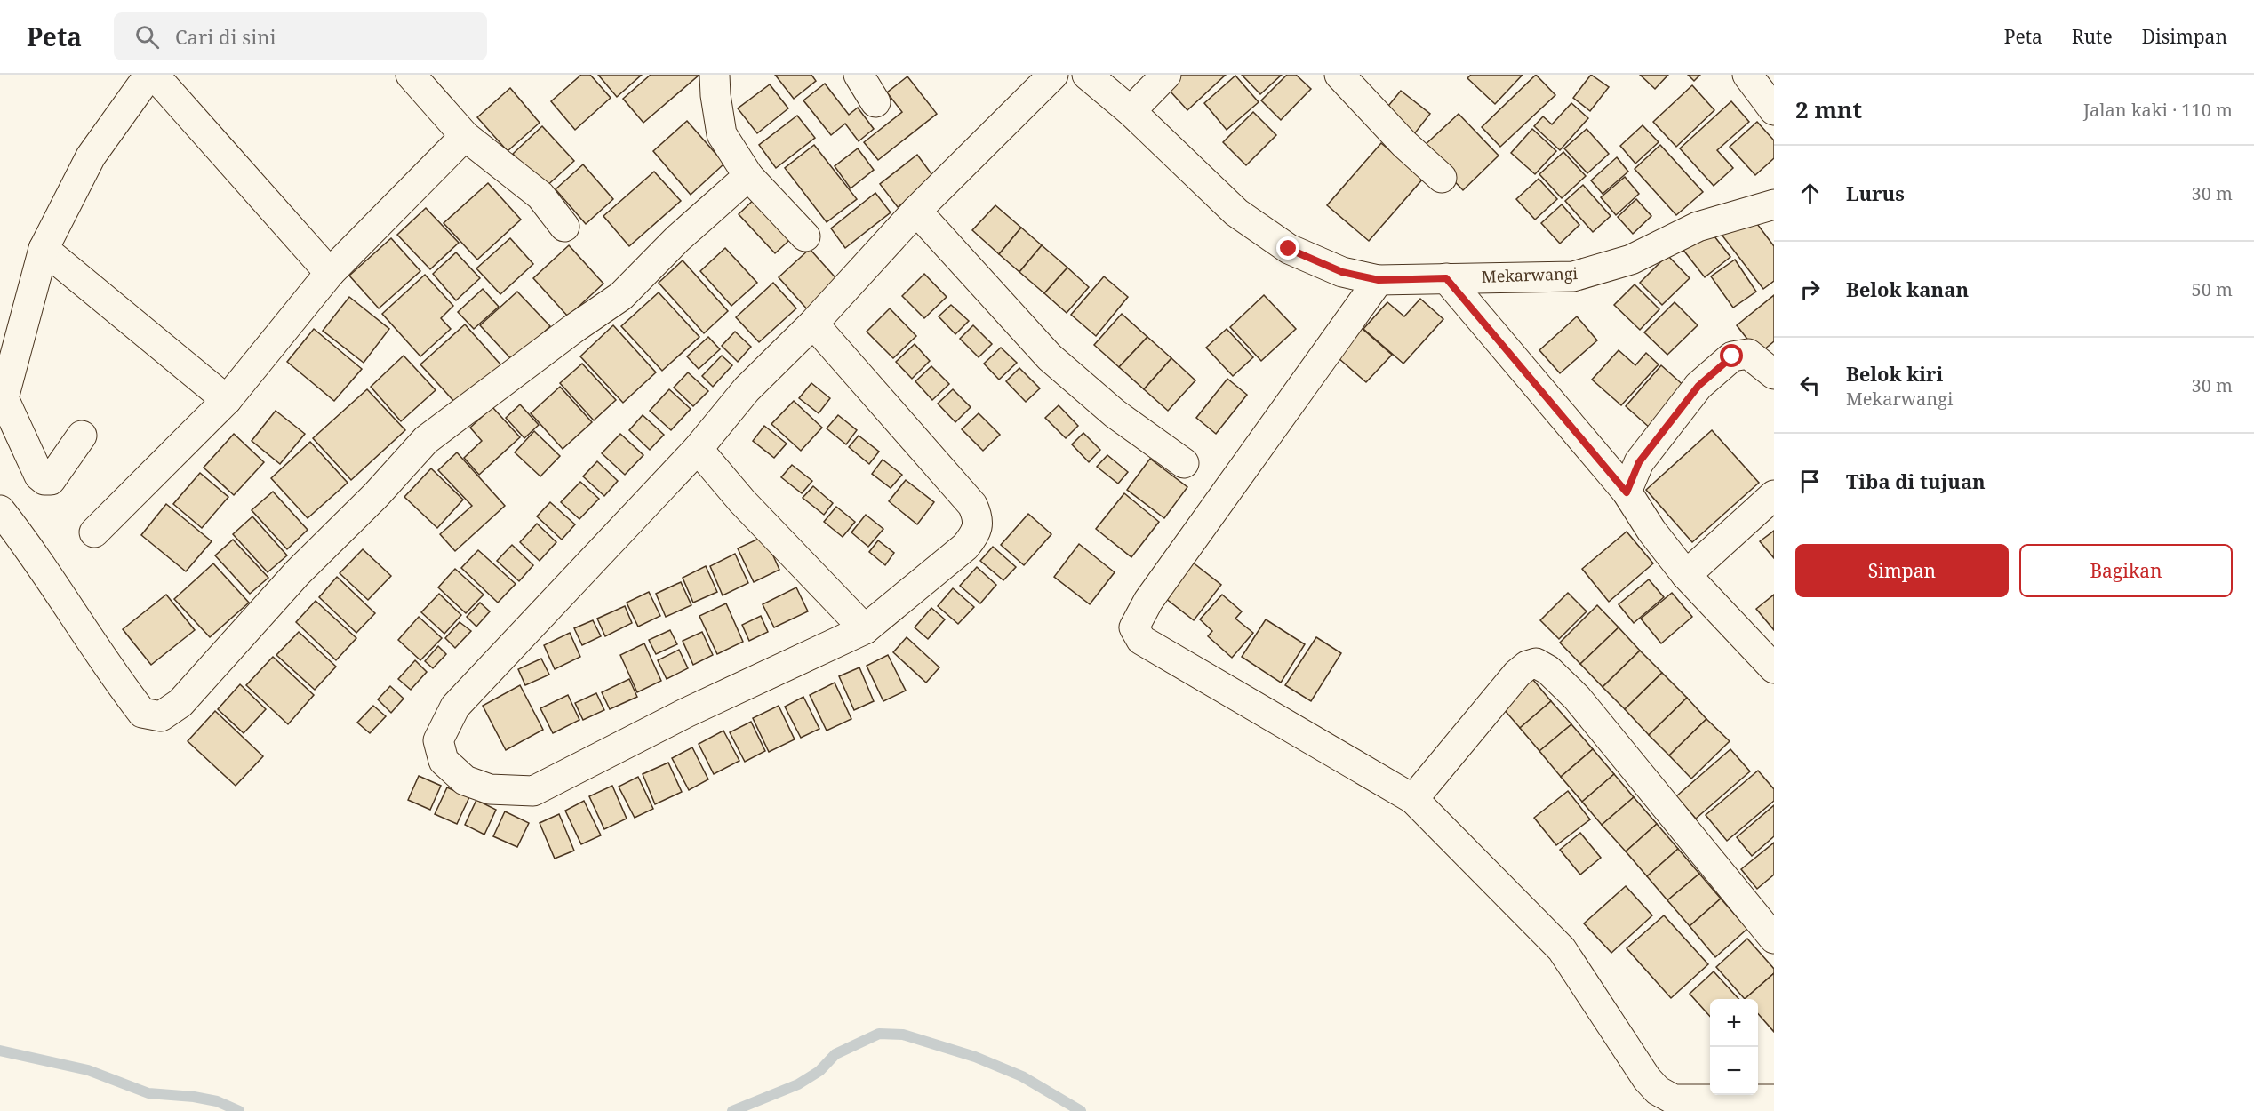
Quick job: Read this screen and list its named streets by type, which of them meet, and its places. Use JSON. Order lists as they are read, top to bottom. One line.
{"streets":{"street":["Mekarwangi"]},"page":{"header":"Peta","search":"Cari di sini","nav":["Peta","Rute","Disimpan"],"heading":["2 mnt","Jalan kaki · 110 m"],"list":[["Lurus","30 m"],["Belok kanan","50 m"],["Belok kiri","Mekarwangi","30 m"],"Tiba di tujuan"],"buttons":["Simpan","Bagikan"],"map_buttons":["+","−"]}}
